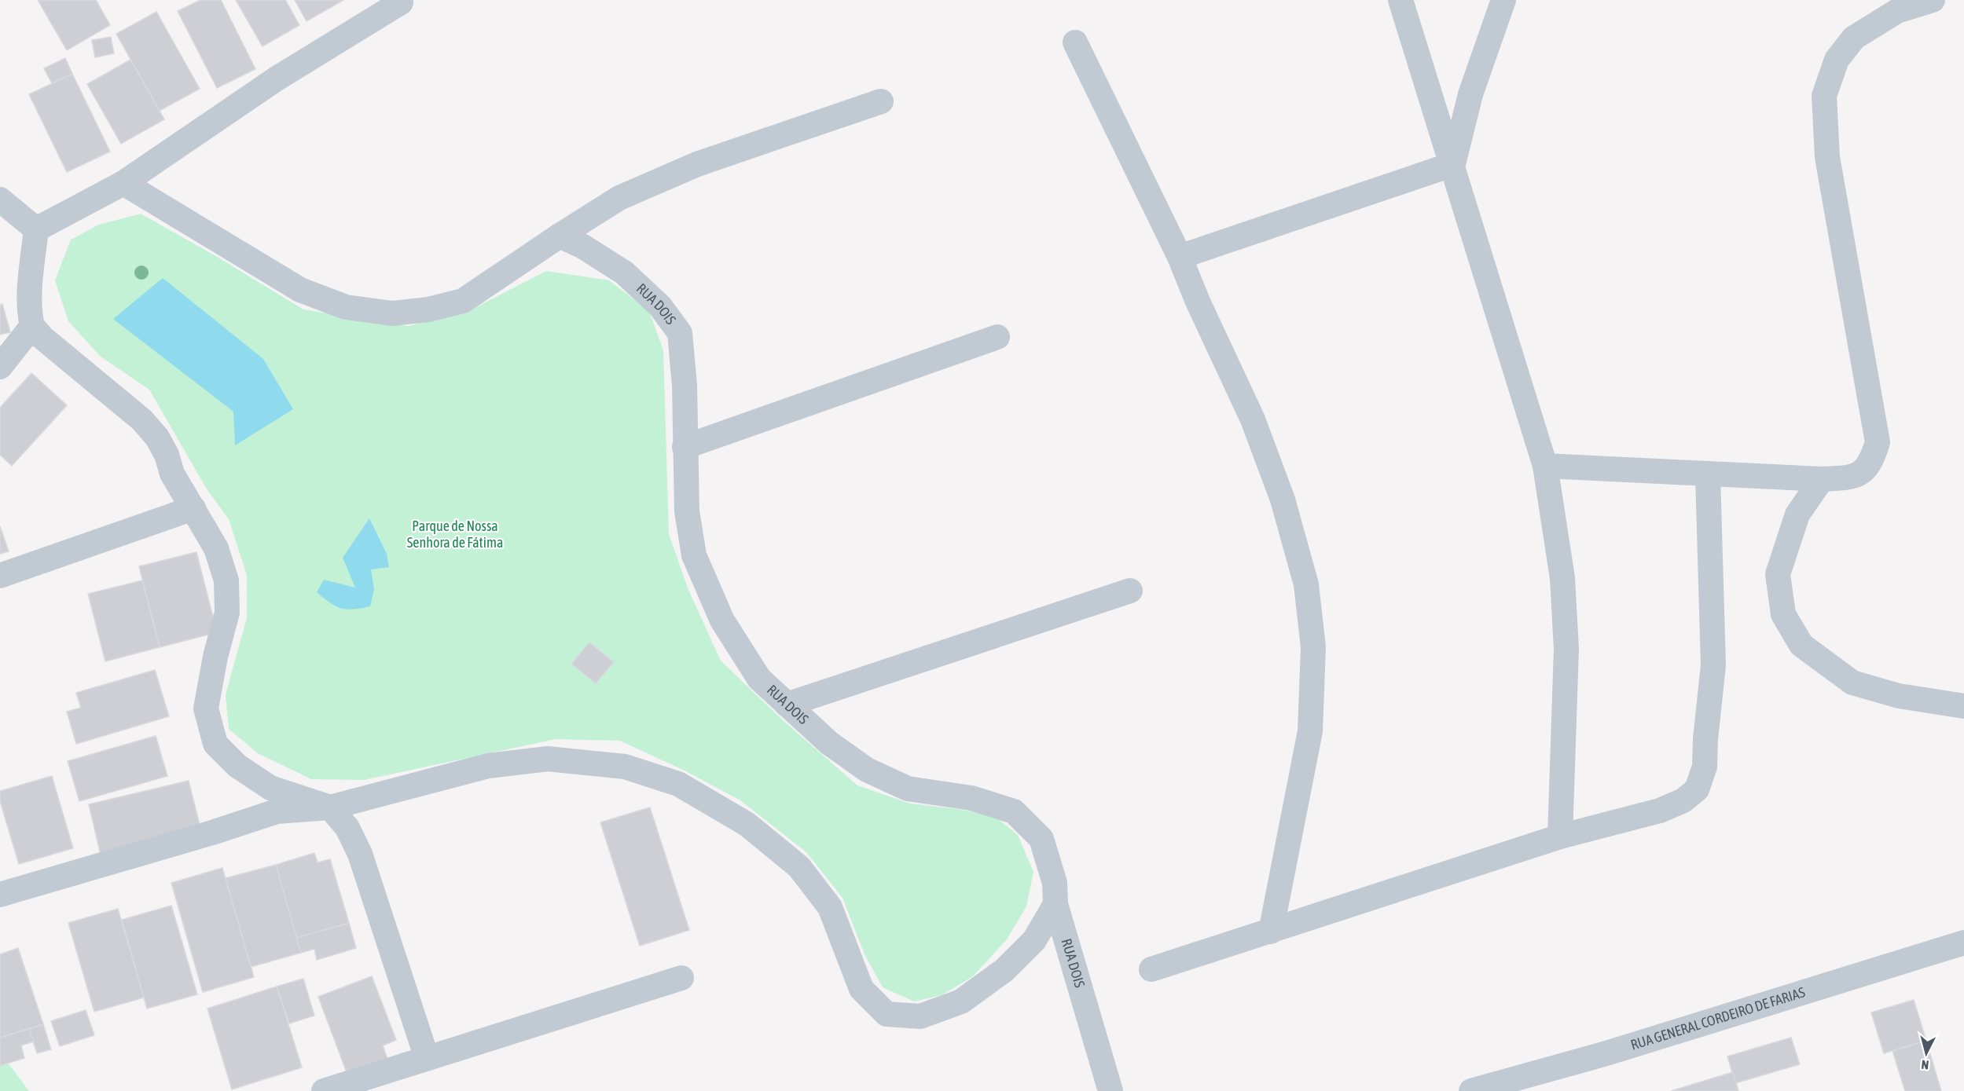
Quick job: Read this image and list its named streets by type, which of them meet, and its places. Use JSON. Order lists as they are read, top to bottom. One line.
{"streets":{"street":["RUA DOIS","RUA GENERAL CORDEIRO DE FARIAS"]},"parks":["Parque de Nossa Senhora de Fátima"],"north":"bottom"}
